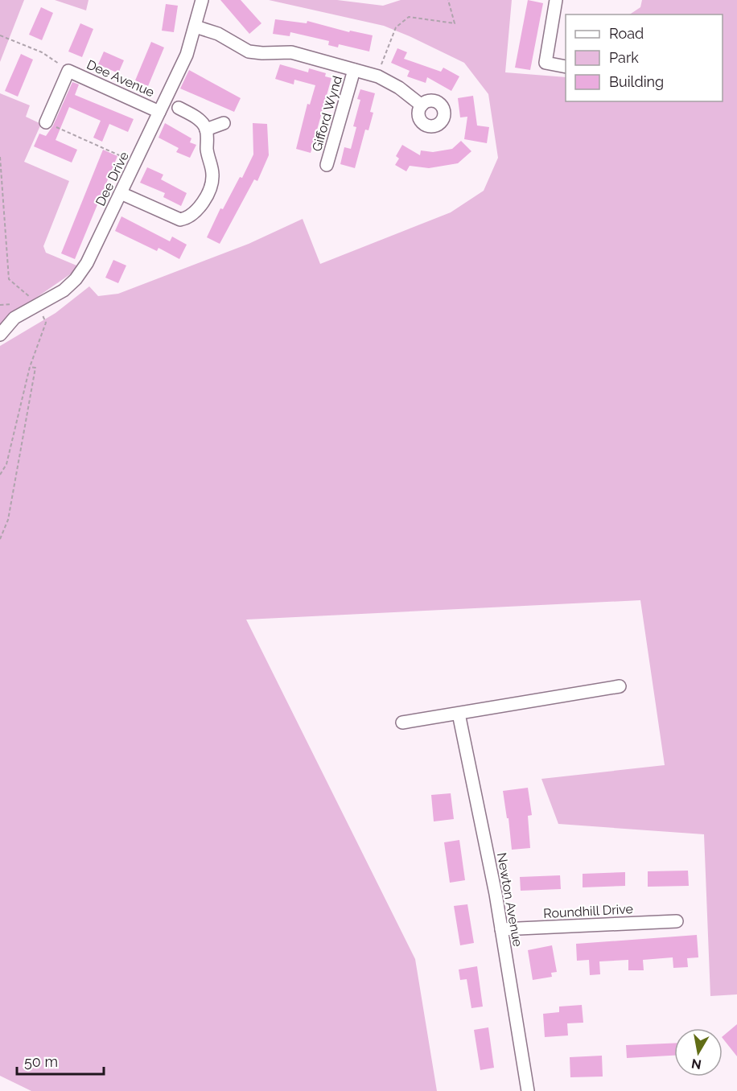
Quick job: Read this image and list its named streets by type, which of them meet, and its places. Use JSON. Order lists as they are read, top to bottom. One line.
{"streets":{"street":["Dee Avenue","Gifford Wynd","Dee Drive","Newton Avenue","Roundhill Drive"]},"crossings":[["Dee Avenue","Dee Drive"],["Gifford Wynd","Dee Drive"],["Newton Avenue","Roundhill Drive"]],"legend":["Road","Park","Building"],"scale_bar":"50 m","north":"bottom"}
